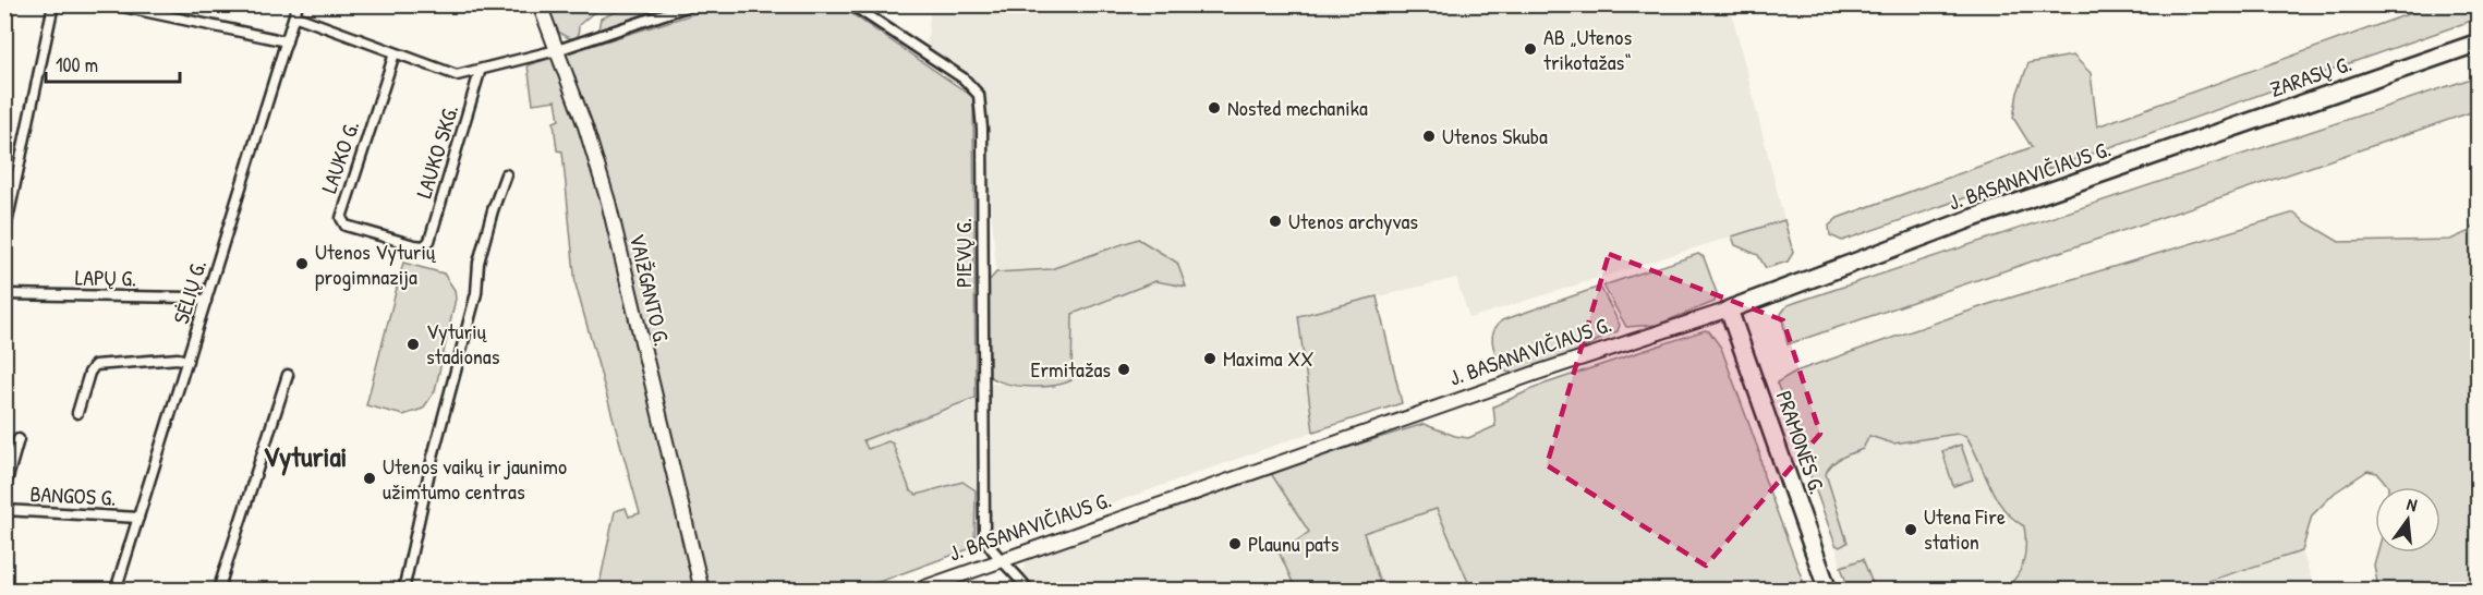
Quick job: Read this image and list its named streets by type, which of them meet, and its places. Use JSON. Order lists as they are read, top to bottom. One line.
{"streets":{"highway":["ZARASŲ G.","J. BASANAVIČIAUS G.","PRAMONĖS G."],"main road":["VAIŽGANTO G."],"street":["LAUKO SKG.","LAUKO G.","PIEVŲ G.","LAPŲ G.","SĖLIŲ G.","BANGOS G."]},"crossings":[["ZARASŲ G.","J. BASANAVIČIAUS G."],["LAUKO SKG.","LAUKO G."],["J. BASANAVIČIAUS G.","PIEVŲ G."],["J. BASANAVIČIAUS G.","PRAMONĖS G."],["LAPŲ G.","SĖLIŲ G."],["SĖLIŲ G.","BANGOS G."]],"districts":["Vyturiai"],"places":["AB „Utenos trikotažas“","Nosted mechanika","Utenos Skuba","Utenos archyvas","Utenos Vyturių progimnazija","Vyturių stadionas","Maxima XX","Ermitažas","Utenos vaikų ir jaunimo užimtumo centras","Utena Fire station","Plaunu pats"],"scale_bar":"100 m","north":"top"}
